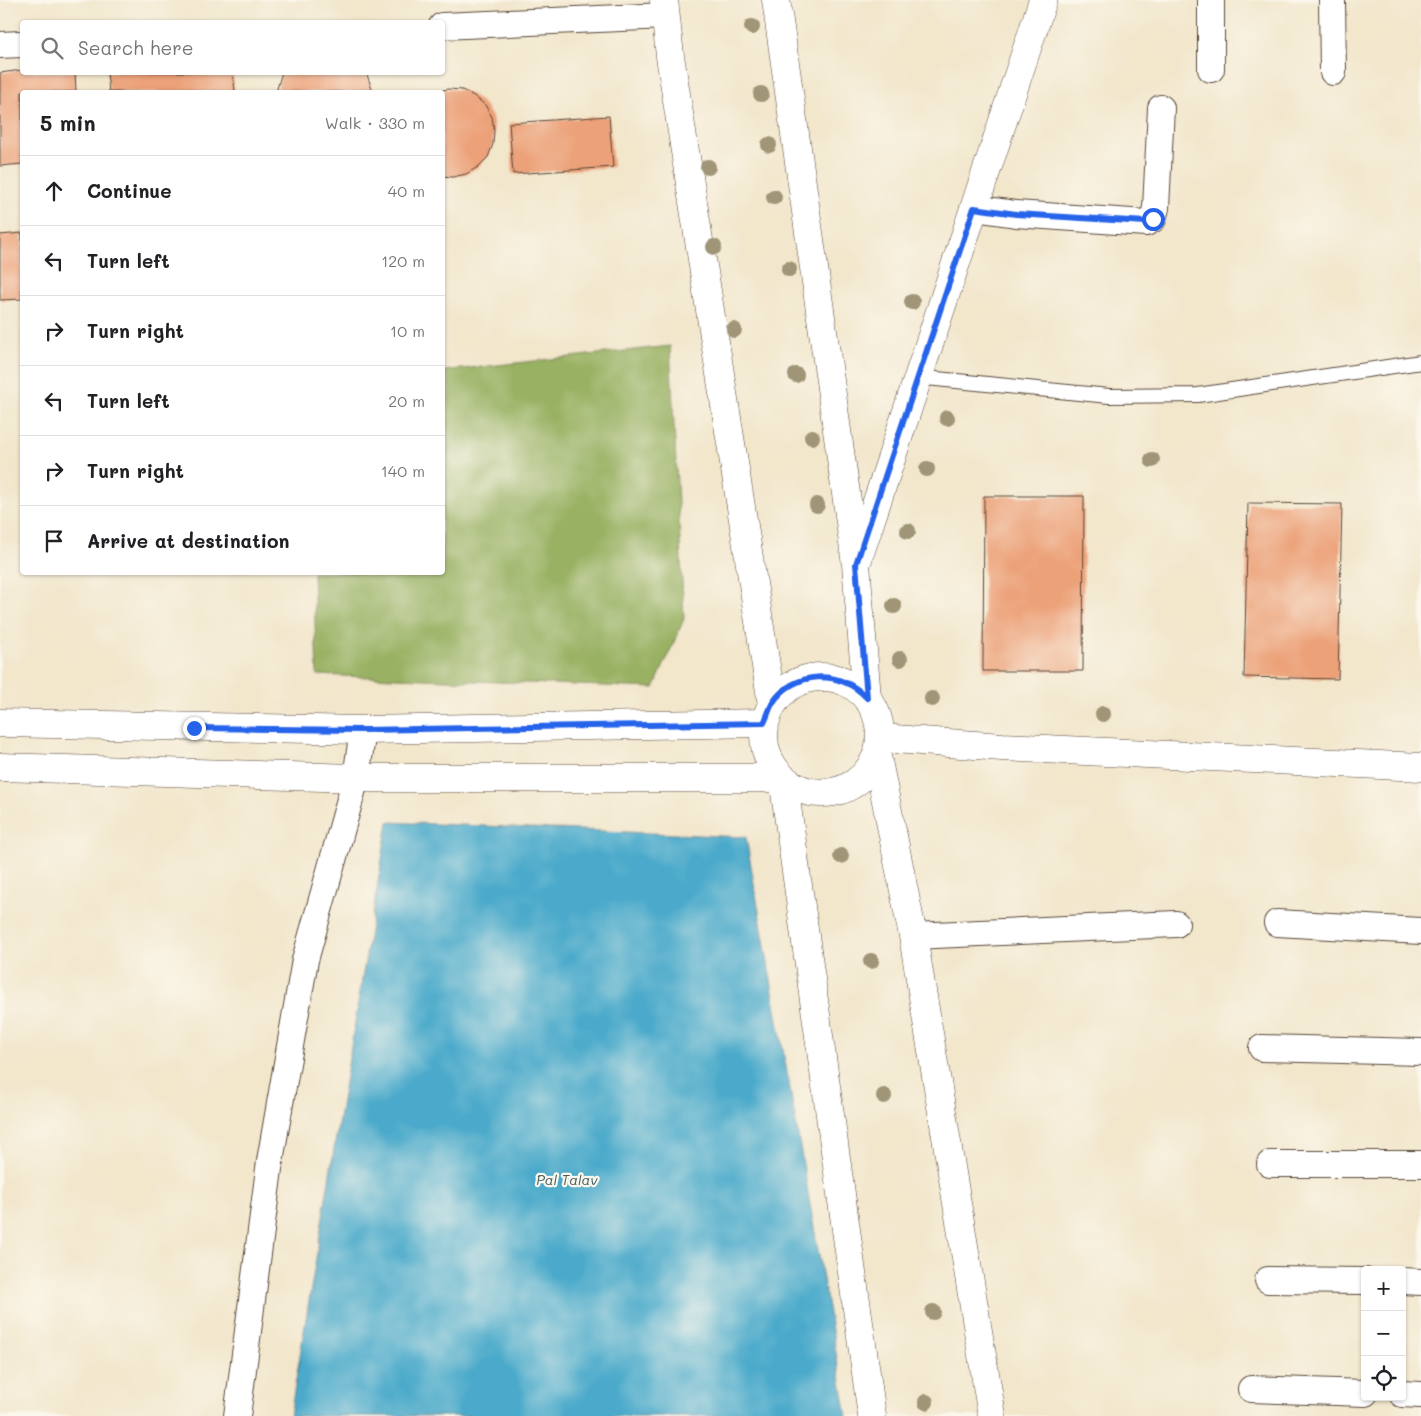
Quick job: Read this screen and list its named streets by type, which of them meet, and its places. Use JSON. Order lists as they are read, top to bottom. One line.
{"water":["Pal Talav"],"page":{"search":"Search here","heading":["5 min","Walk · 330 m"],"list":[["Continue","40 m"],["Turn left","120 m"],["Turn right","10 m"],["Turn left","20 m"],["Turn right","140 m"],"Arrive at destination"],"map_buttons":["+","−"]}}
